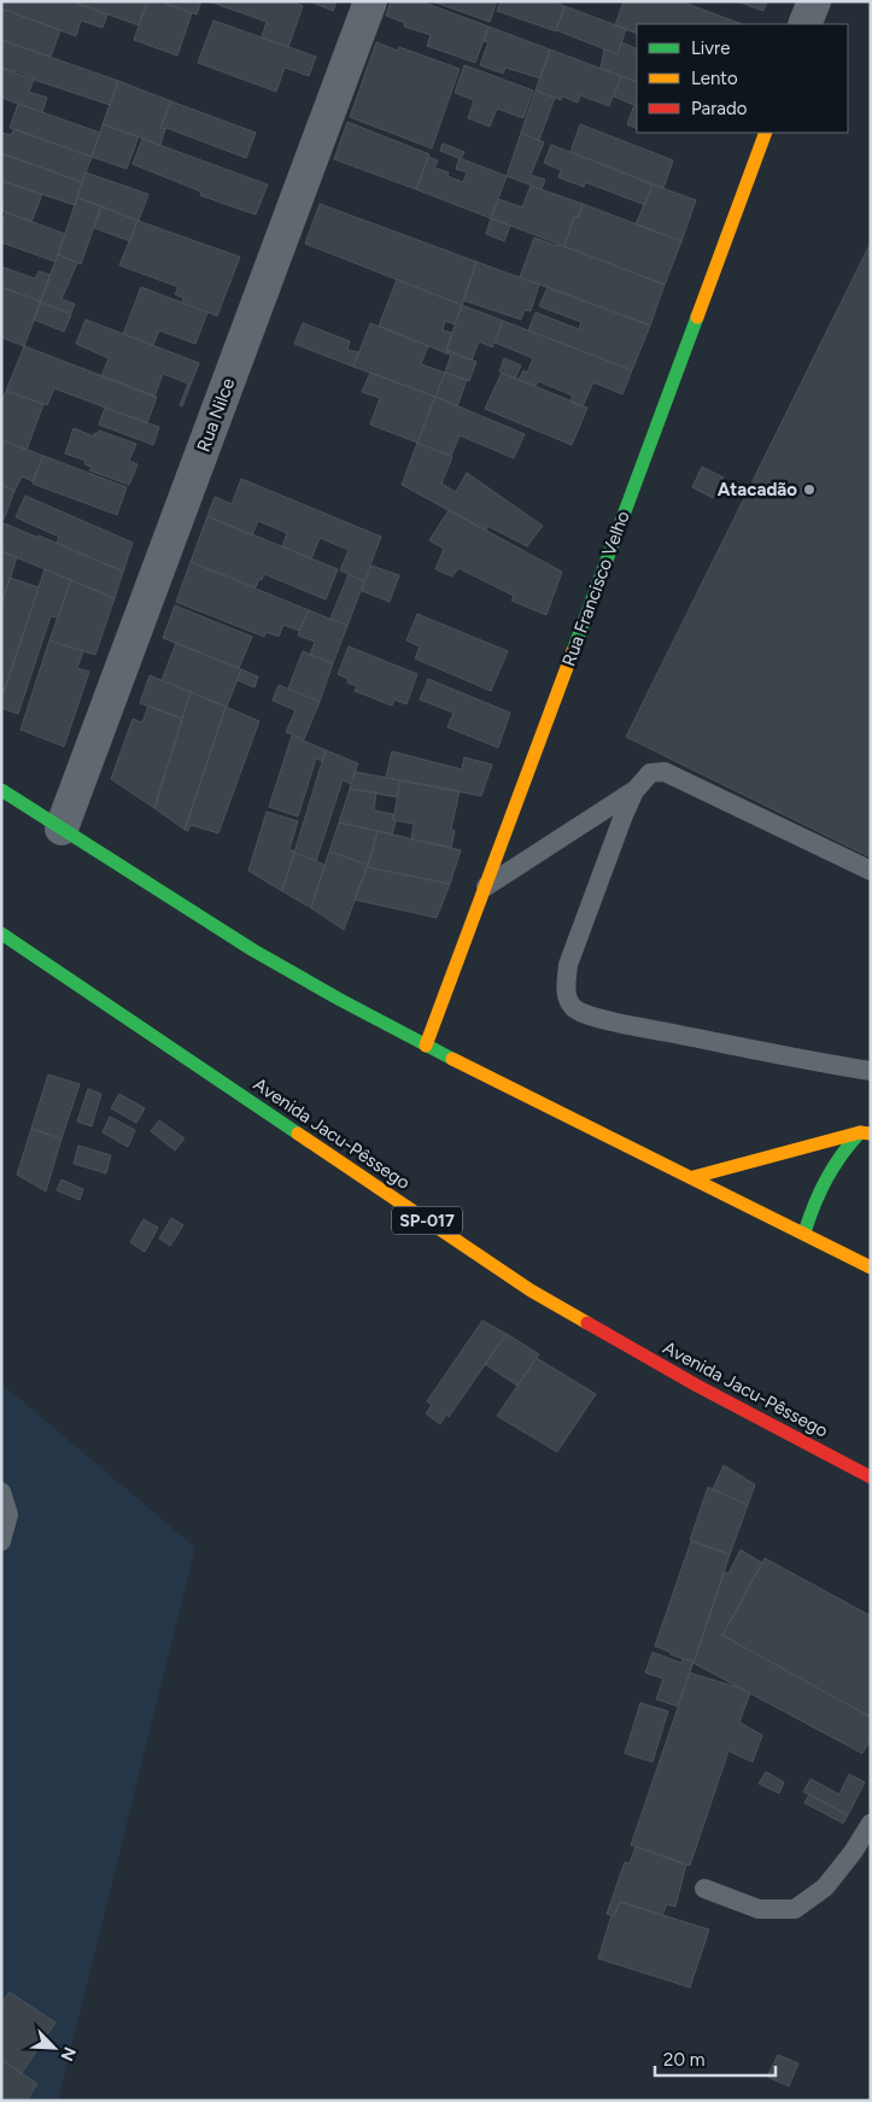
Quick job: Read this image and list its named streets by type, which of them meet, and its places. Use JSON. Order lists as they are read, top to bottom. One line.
{"streets":{"main road":["Rua Francisco Velho","Avenida Jacu-Pêssego","SP-017"],"street":["Rua Nilce"]},"places":["Atacadão"],"legend":["Livre","Lento","Parado"],"scale_bar":"20 m","north":"bottom right"}
